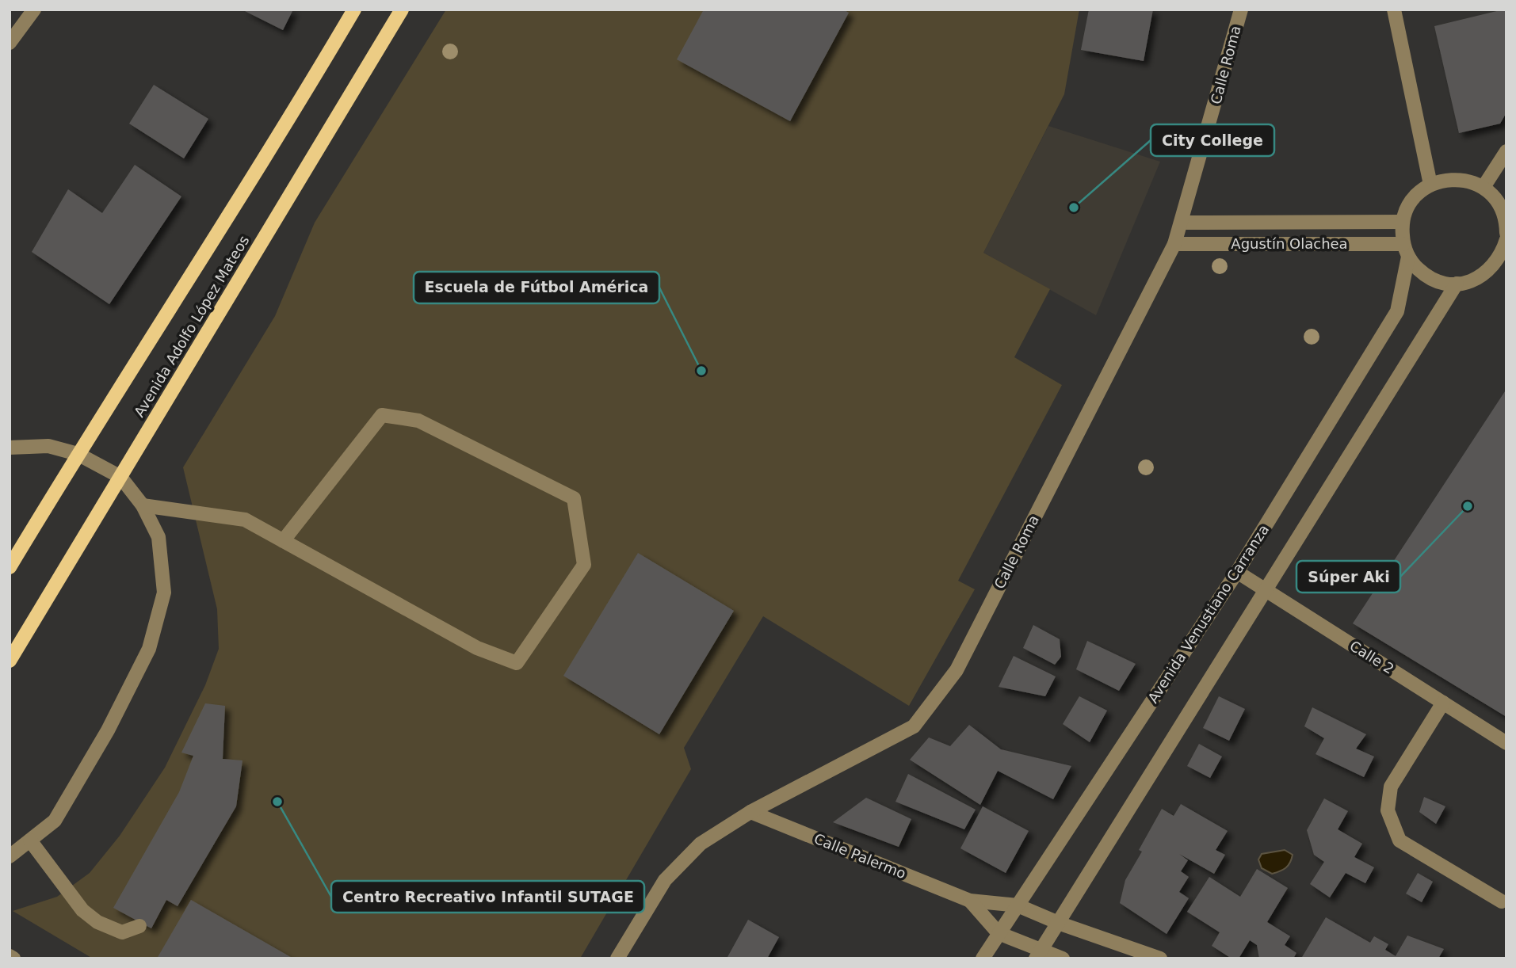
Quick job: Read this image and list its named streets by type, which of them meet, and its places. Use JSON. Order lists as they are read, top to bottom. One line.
{"streets":{"main road":["Avenida Adolfo López Mateos"],"street":["Calle Roma","Agustín Olachea","Avenida Venustiano Carranza","Calle 2","Calle Palermo"]},"crossings":[["Calle Roma","Agustín Olachea"],["Calle Roma","Calle Palermo"],["Agustín Olachea","Avenida Venustiano Carranza"],["Avenida Venustiano Carranza","Calle 2"],["Avenida Venustiano Carranza","Calle Palermo"]],"places":["City College","Escuela de Fútbol América","Súper Aki","Centro Recreativo Infantil SUTAGE"]}
